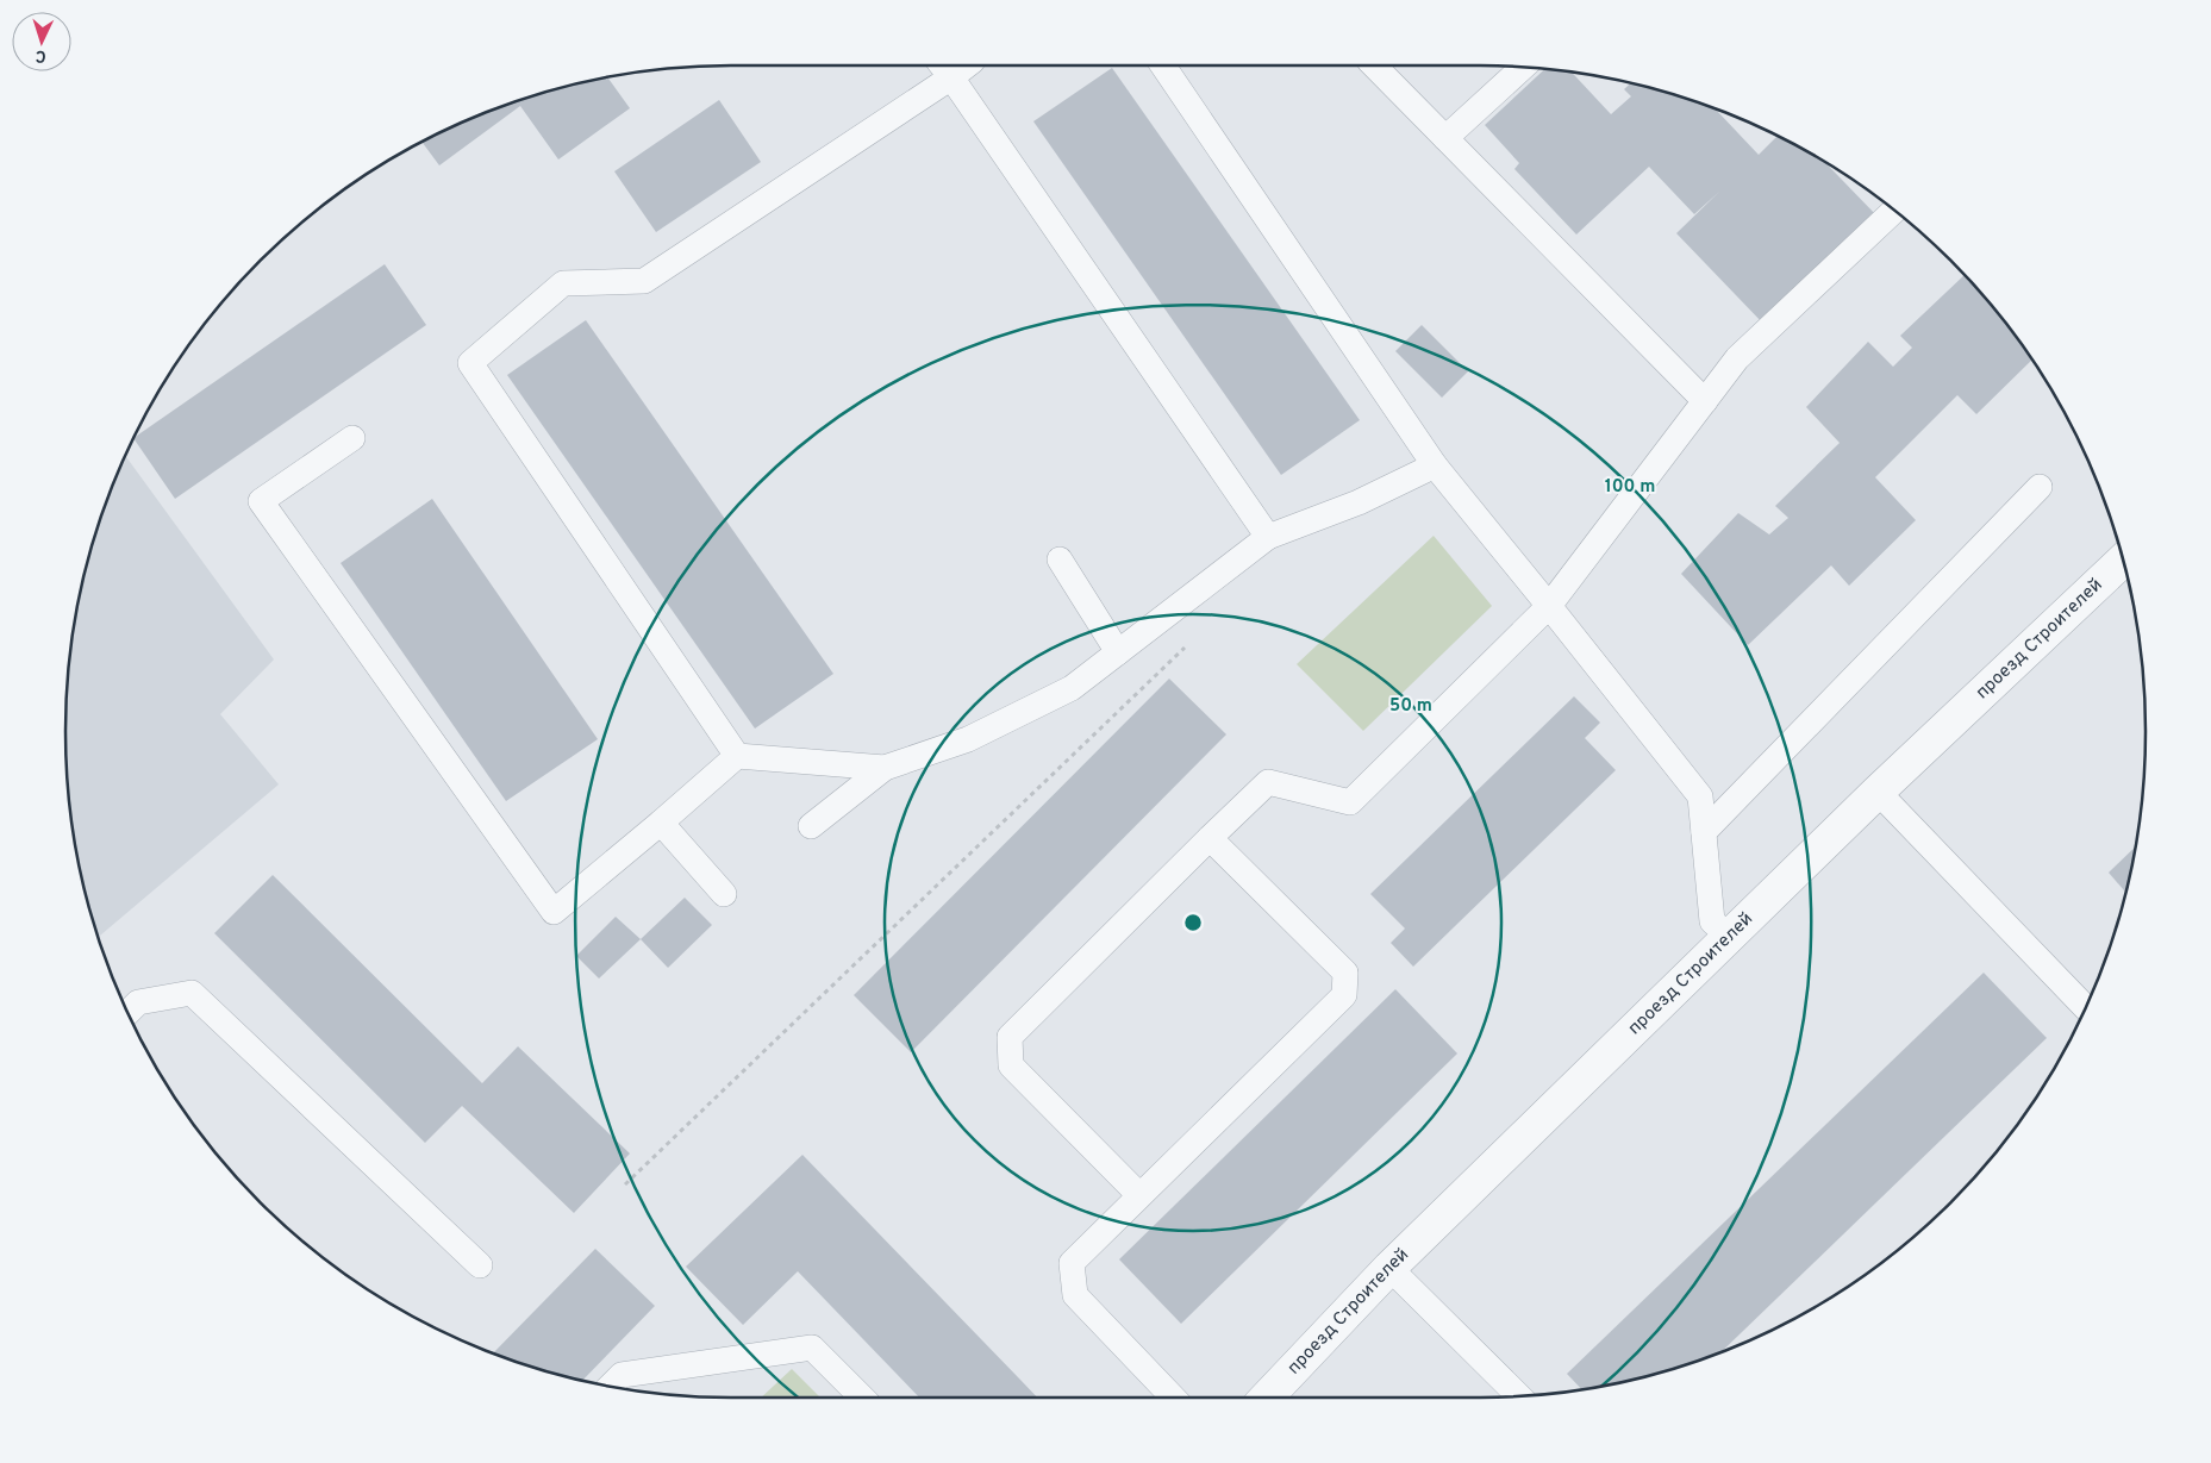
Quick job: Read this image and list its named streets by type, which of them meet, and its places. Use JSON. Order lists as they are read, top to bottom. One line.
{"streets":{"street":["проезд Строителей"]},"north":"bottom","rings":["100 m","50 m"]}
